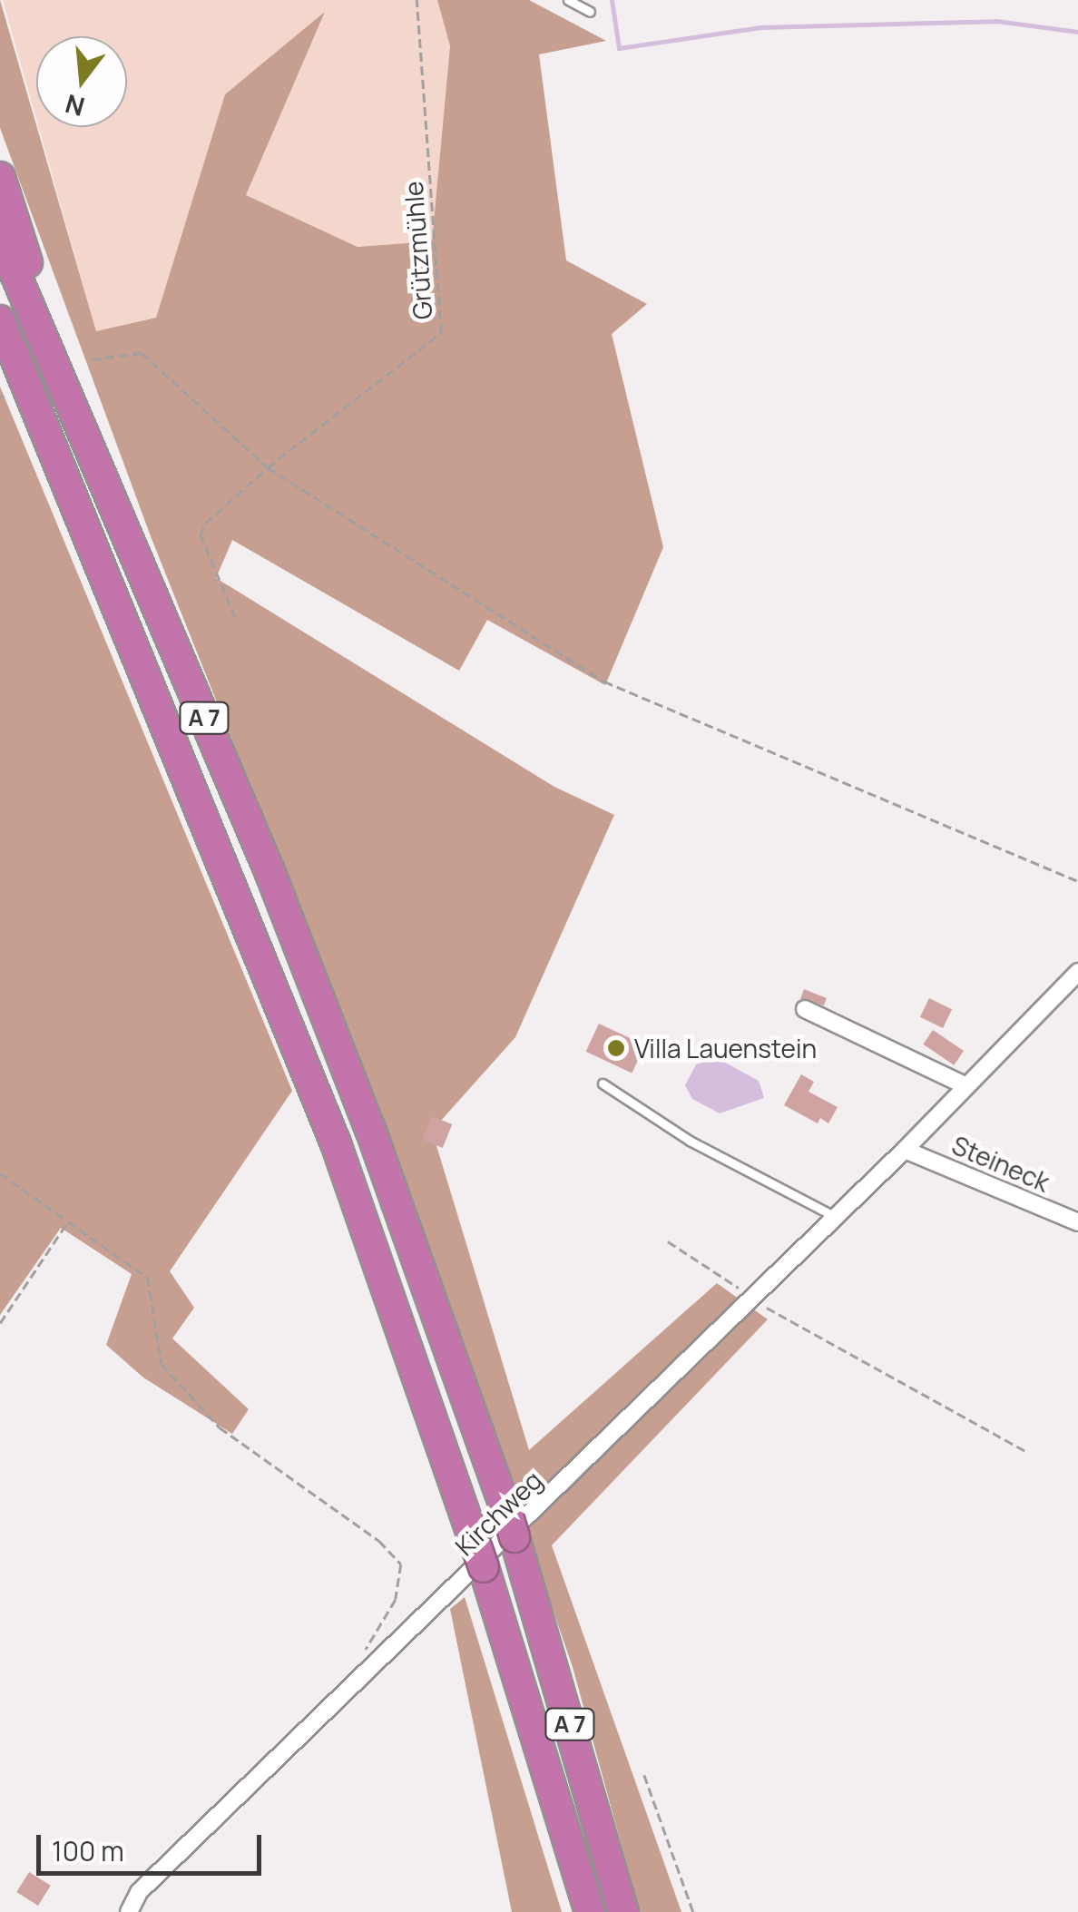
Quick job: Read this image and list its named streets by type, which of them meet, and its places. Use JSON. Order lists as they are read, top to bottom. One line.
{"streets":{"highway":["A 7"],"street":["Steineck","Kirchweg"],"path":["Grützmühle"]},"crossings":[["Steineck","Kirchweg"]],"places":["Villa Lauenstein"],"scale_bar":"100 m","north":"bottom"}
